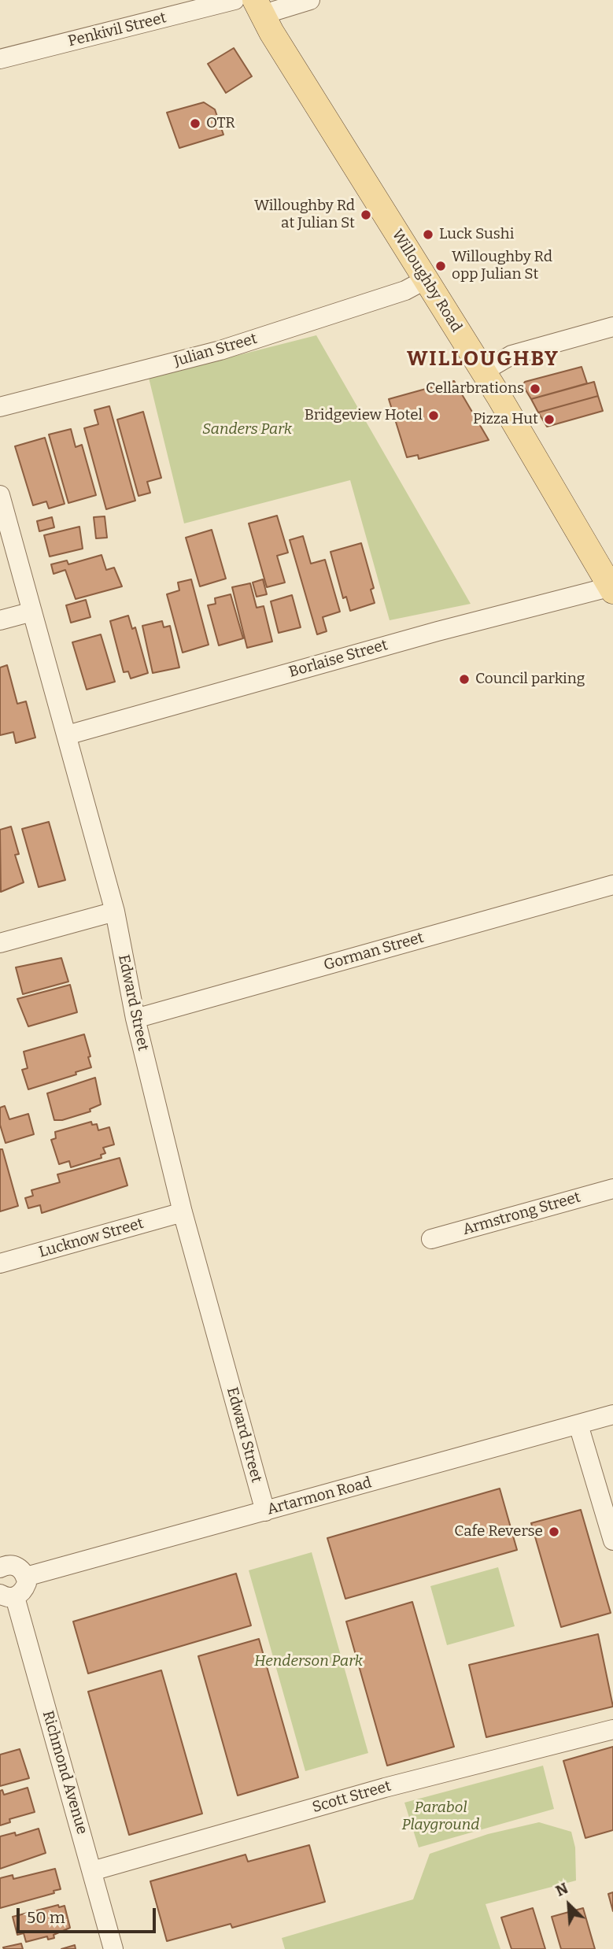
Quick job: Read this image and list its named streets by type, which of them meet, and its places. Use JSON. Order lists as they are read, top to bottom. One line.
{"streets":{"main road":["Willoughby Road"],"street":["Penkivil Street","Julian Street","Borlaise Street","Gorman Street","Edward Street","Armstrong Street","Lucknow Street","Artarmon Road","Richmond Avenue","Scott Street"]},"crossings":[["Willoughby Road","Julian Street"],["Willoughby Road","Borlaise Street"],["Borlaise Street","Edward Street"],["Gorman Street","Edward Street"],["Edward Street","Lucknow Street"],["Edward Street","Artarmon Road"],["Richmond Avenue","Scott Street"]],"districts":["WILLOUGHBY"],"parks":["Sanders Park","Henderson Park","Parabol Playground"],"places":["OTR","Willoughby Rd at Julian St","Luck Sushi","Willoughby Rd opp Julian St","Cellarbrations","Bridgeview Hotel","Pizza Hut","Council parking","Cafe Reverse"],"scale_bar":"50 m","north":"top left"}
